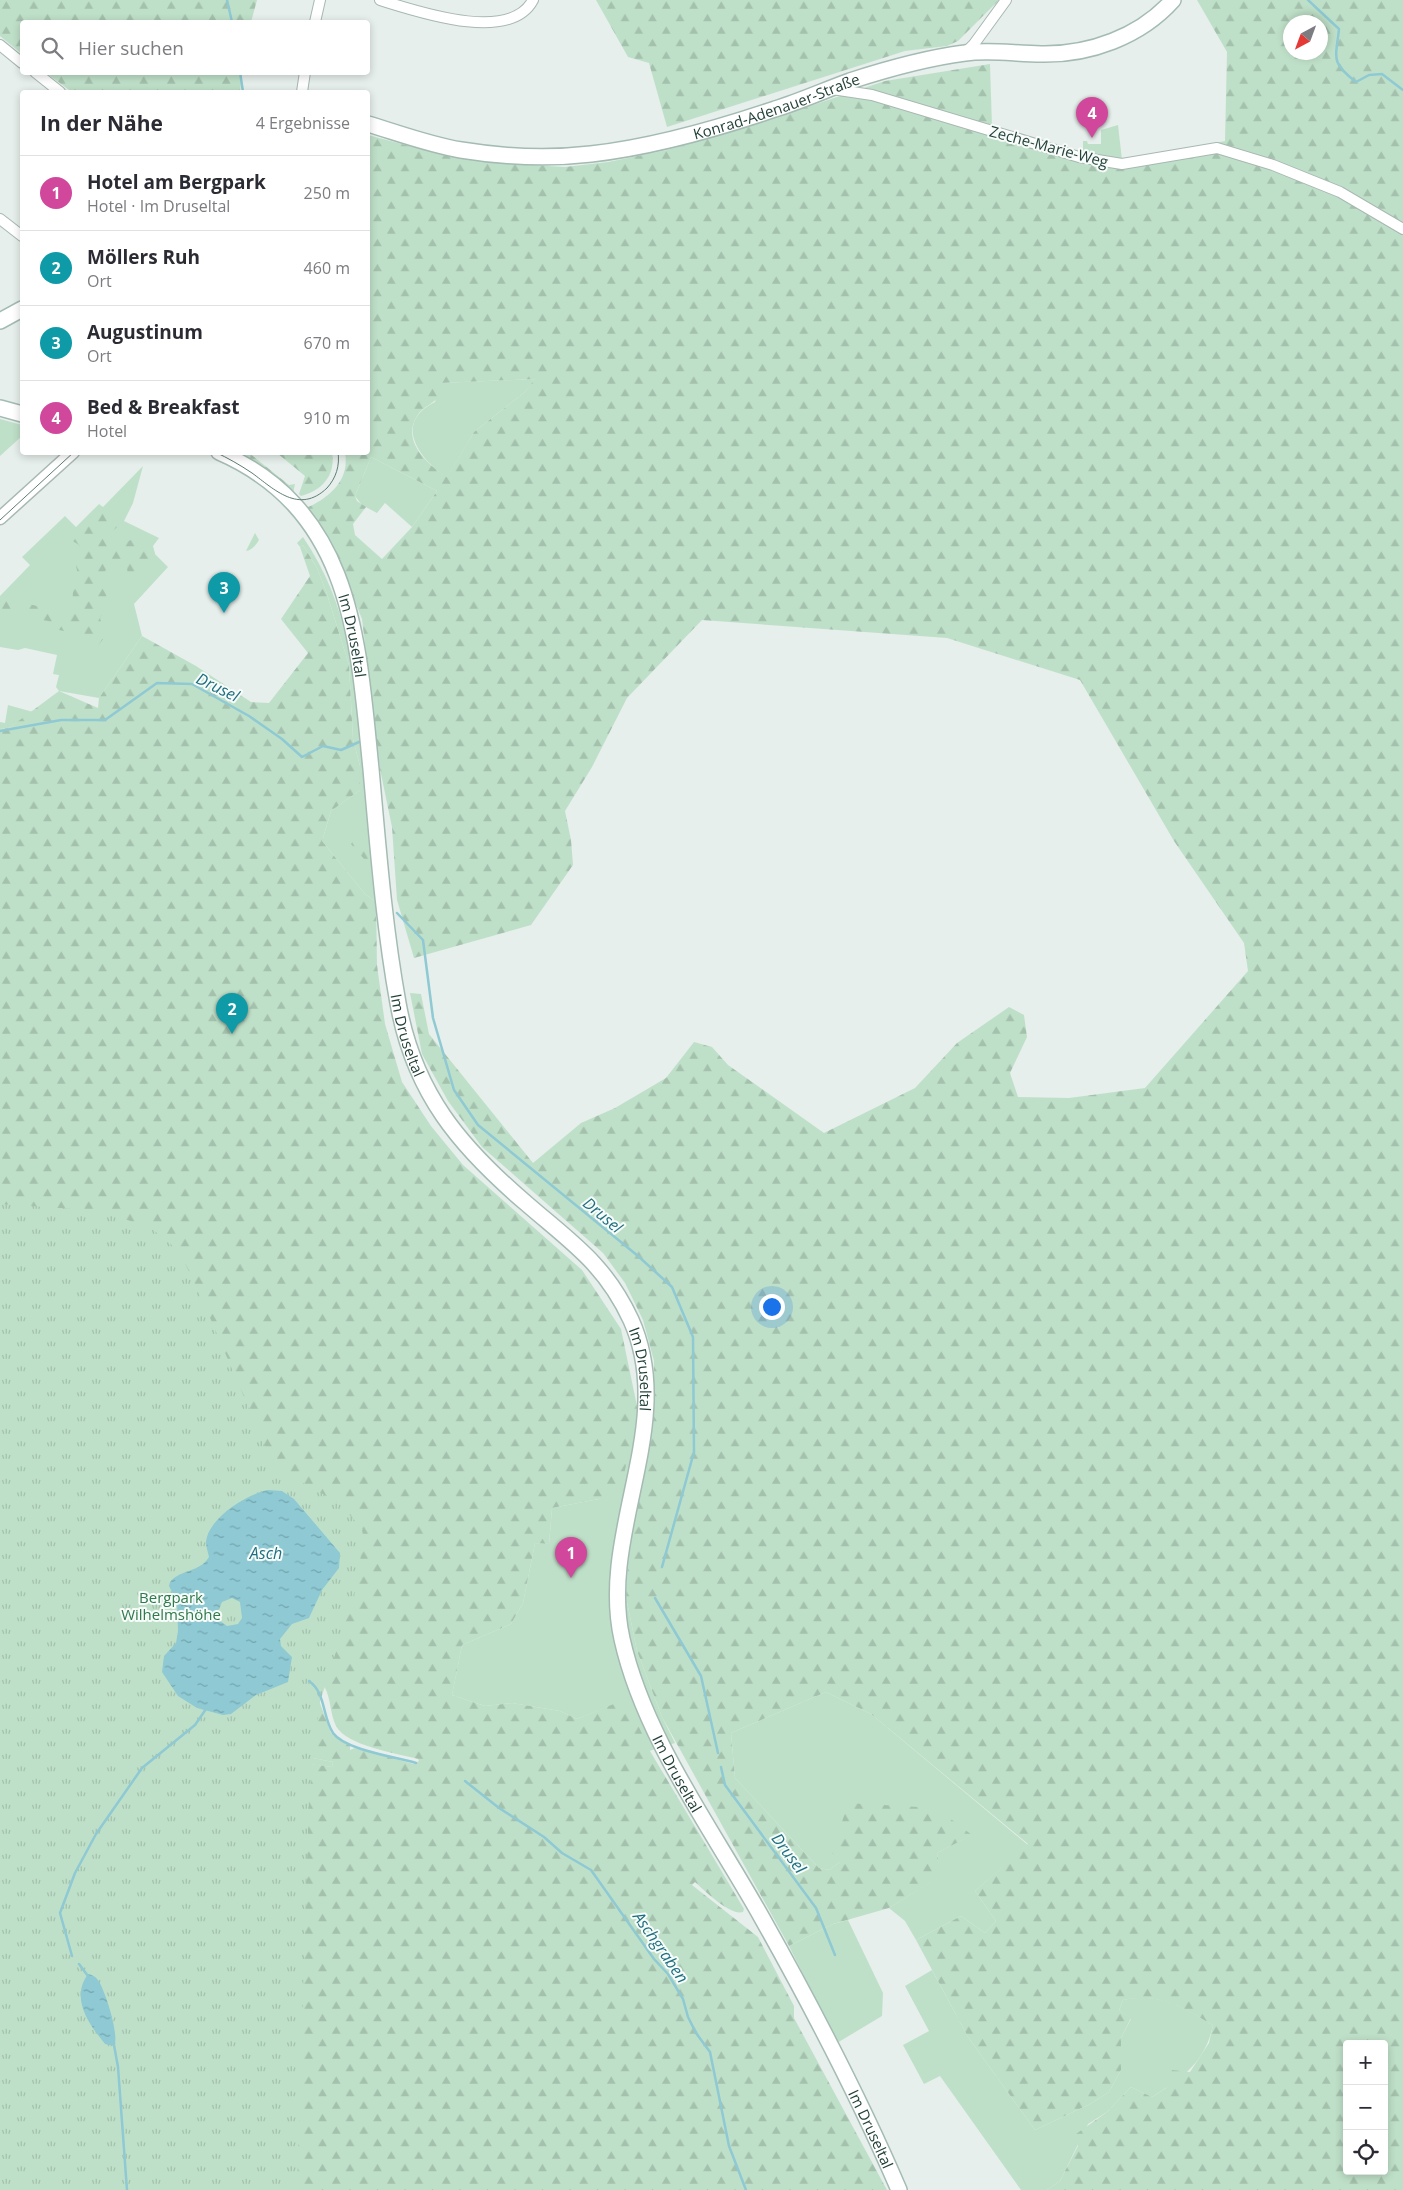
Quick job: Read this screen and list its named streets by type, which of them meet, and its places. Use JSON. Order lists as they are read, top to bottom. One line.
{"streets":{"main road":["Konrad-Adenauer-Straße","Im Druseltal"],"street":["Zeche-Marie-Weg"]},"crossings":[["Konrad-Adenauer-Straße","Zeche-Marie-Weg"]],"water":["Drusel","Asch","Aschgraben"],"parks":["Bergpark Wilhelmshöhe"],"north":"bottom left","page":{"search":"Hier suchen","heading":["In der Nähe","4 Ergebnisse"],"pins":["4","3","2","1"],"list":[{"mark":"1","name":"Hotel am Bergpark","note":"Hotel · Im Druseltal","value":"250 m"},{"mark":"2","name":"Möllers Ruh","note":"Ort","value":"460 m"},{"mark":"3","name":"Augustinum","note":"Ort","value":"670 m"},{"mark":"4","name":"Bed & Breakfast","note":"Hotel","value":"910 m"}],"map_buttons":["+","−"]}}
